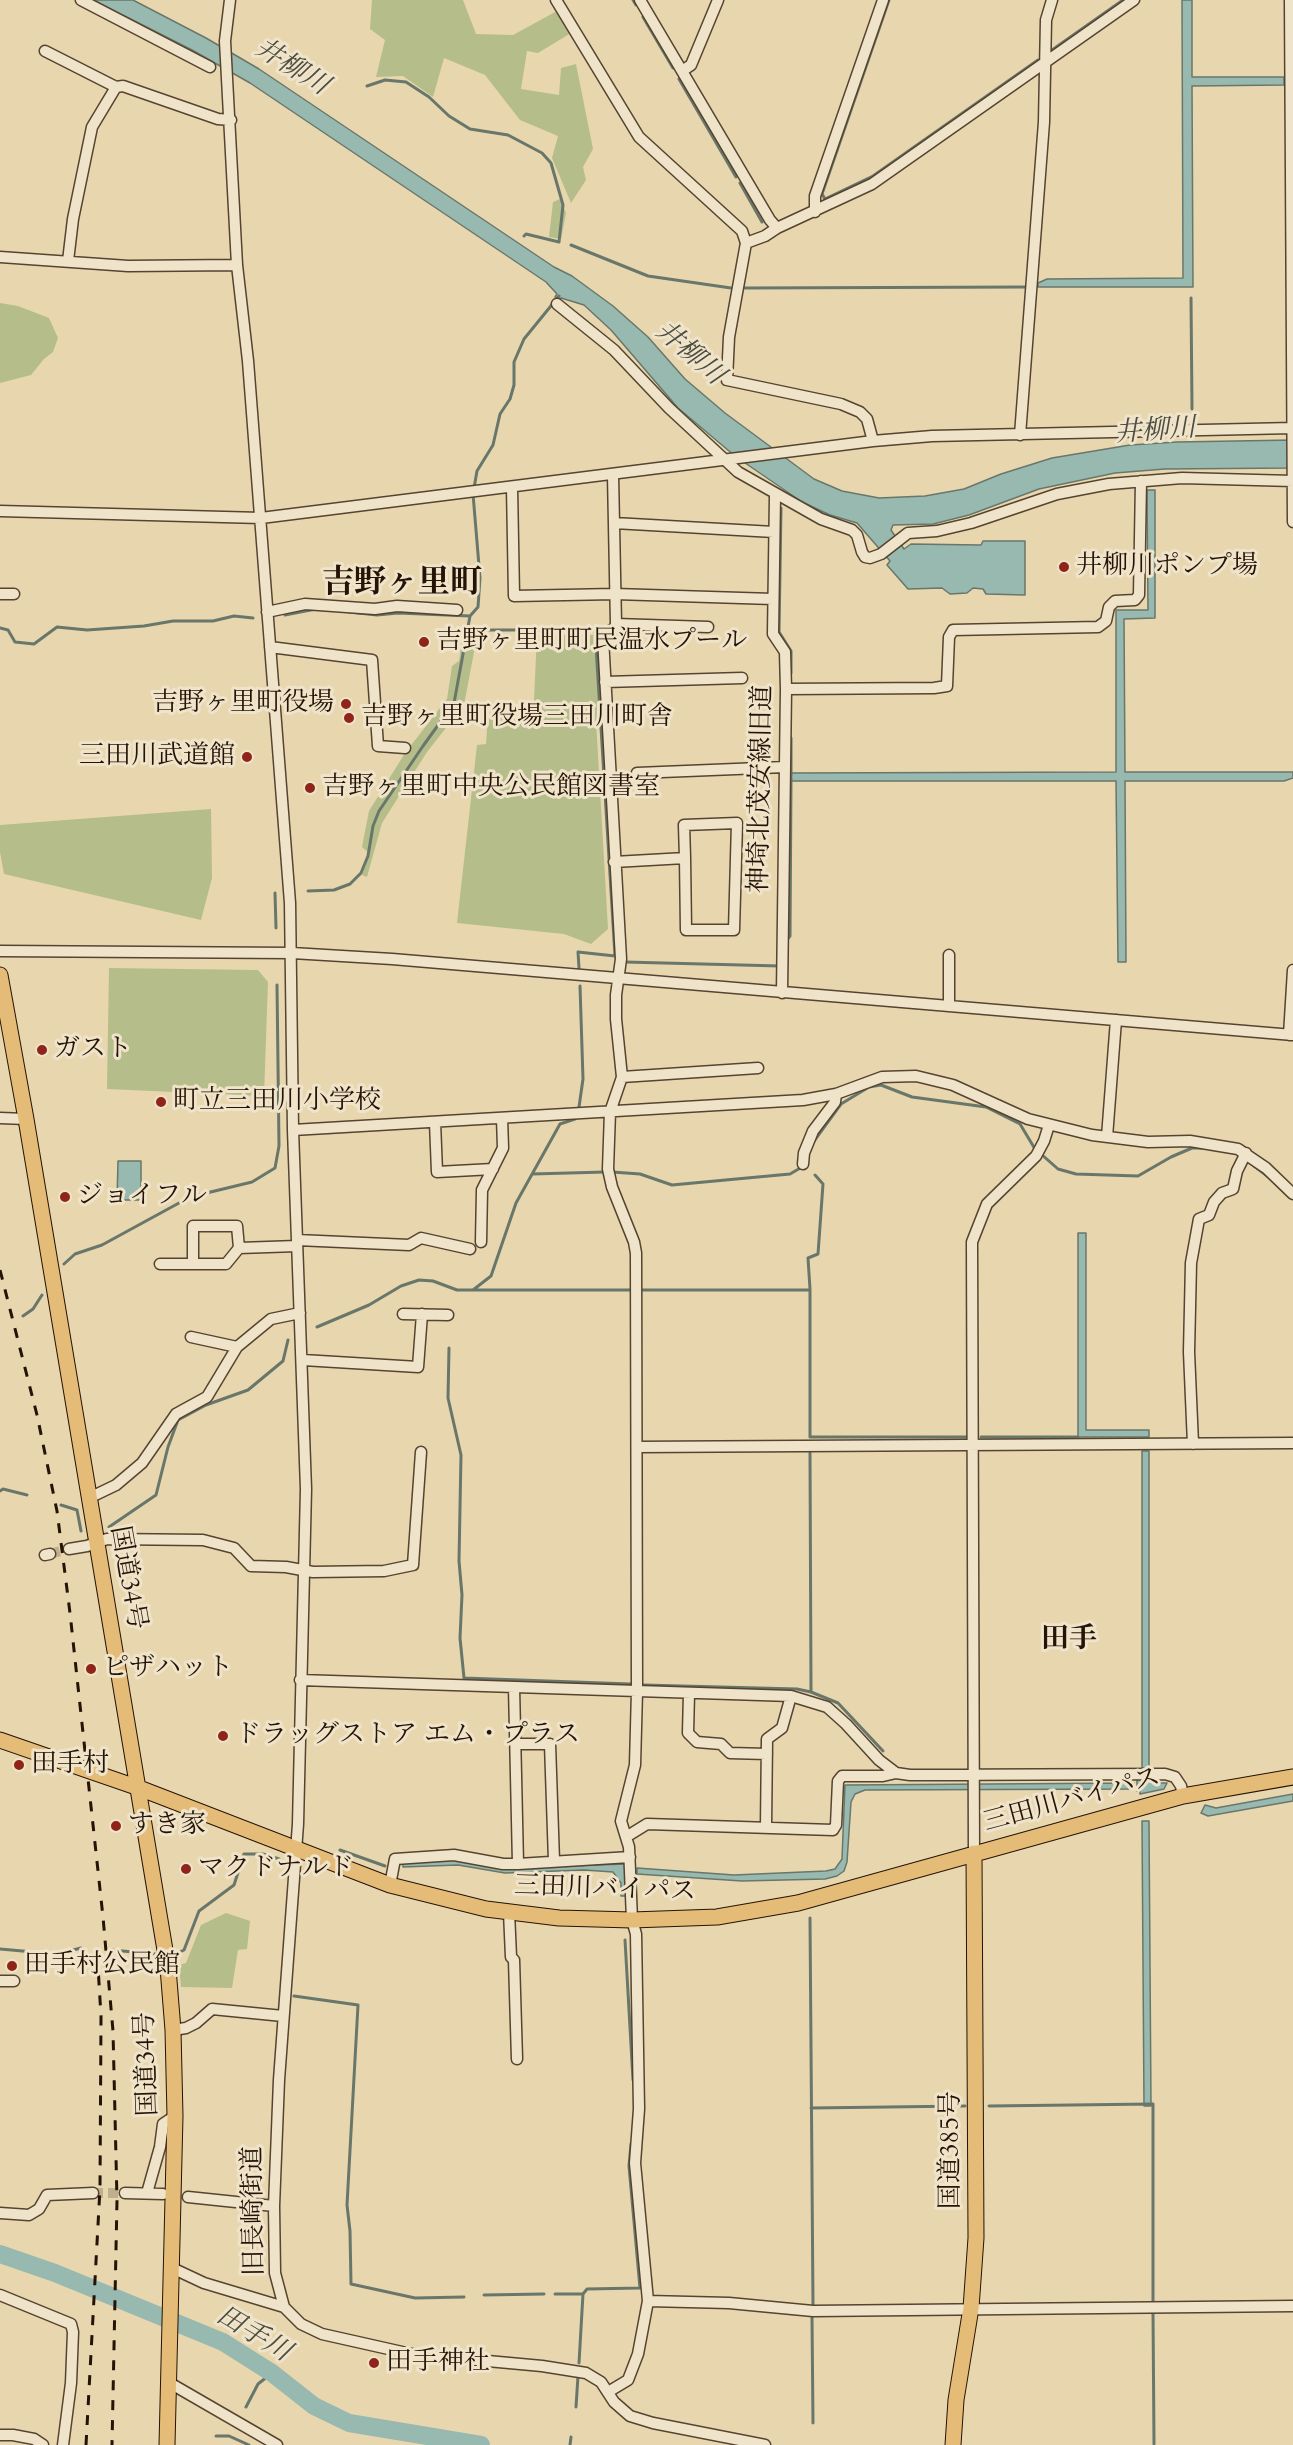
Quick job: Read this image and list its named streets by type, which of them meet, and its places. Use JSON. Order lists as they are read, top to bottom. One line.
{"streets":{"highway":["国道34号","三田川バイパス","国道385号"],"street":["神埼北茂安線旧道","旧長崎街道"]},"crossings":[["国道34号","三田川バイパス"],["三田川バイパス","国道385号"],["三田川バイパス","旧長崎街道"]],"districts":["吉野ヶ里町","田手"],"water":["井柳川","田手川"],"places":["井柳川ポンプ場","吉野ヶ里町町民温水プール","吉野ヶ里町役場","吉野ヶ里町役場三田川町舎","三田川武道館","吉野ヶ里町中央公民館図書室","ガスト","町立三田川小学校","ジョイフル","ピザハット","ドラッグストア エム・プラス","田手村","すき家","マクドナルド","田手村公民館","田手神社"]}
